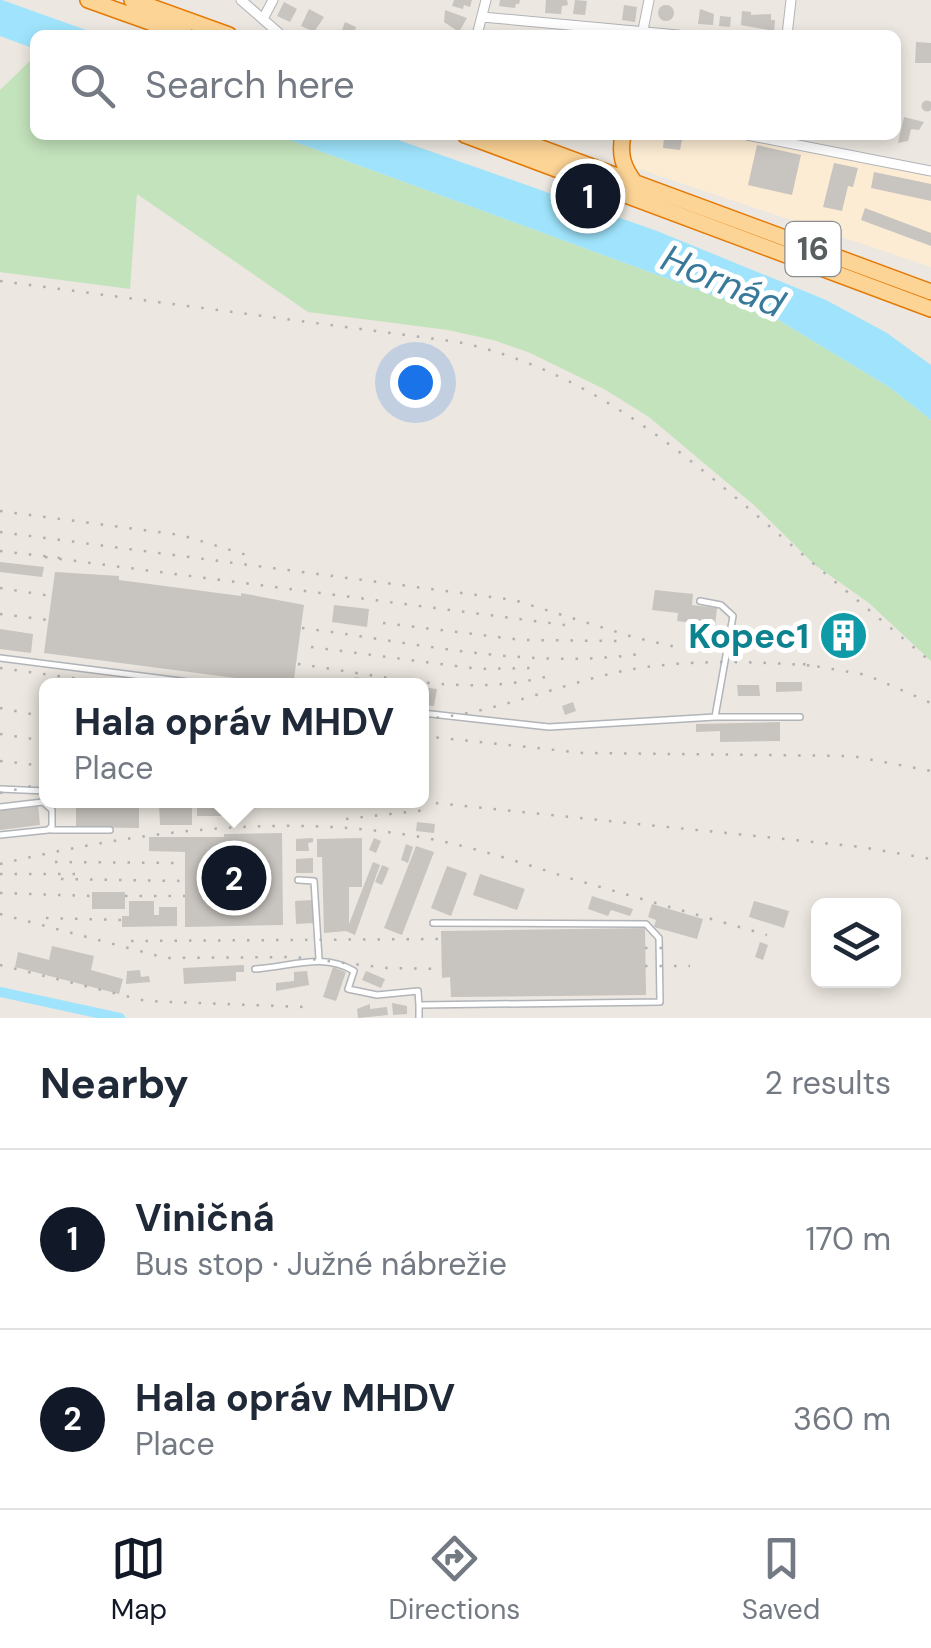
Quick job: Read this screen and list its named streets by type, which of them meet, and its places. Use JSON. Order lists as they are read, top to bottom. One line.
{"streets":{"highway":["16"]},"water":["Hornád"],"places":{"building":["Kopec1"]},"page":{"search":"Search here","pins":["1","2"],"popup":["Hala opráv MHDV","Place"],"heading":["Nearby","2 results"],"list":[{"mark":"1","name":"Viničná","note":"Bus stop · Južné nábrežie","value":"170 m"},{"mark":"2","name":"Hala opráv MHDV","note":"Place","value":"360 m"}],"nav":["Map","Directions","Saved"]}}
